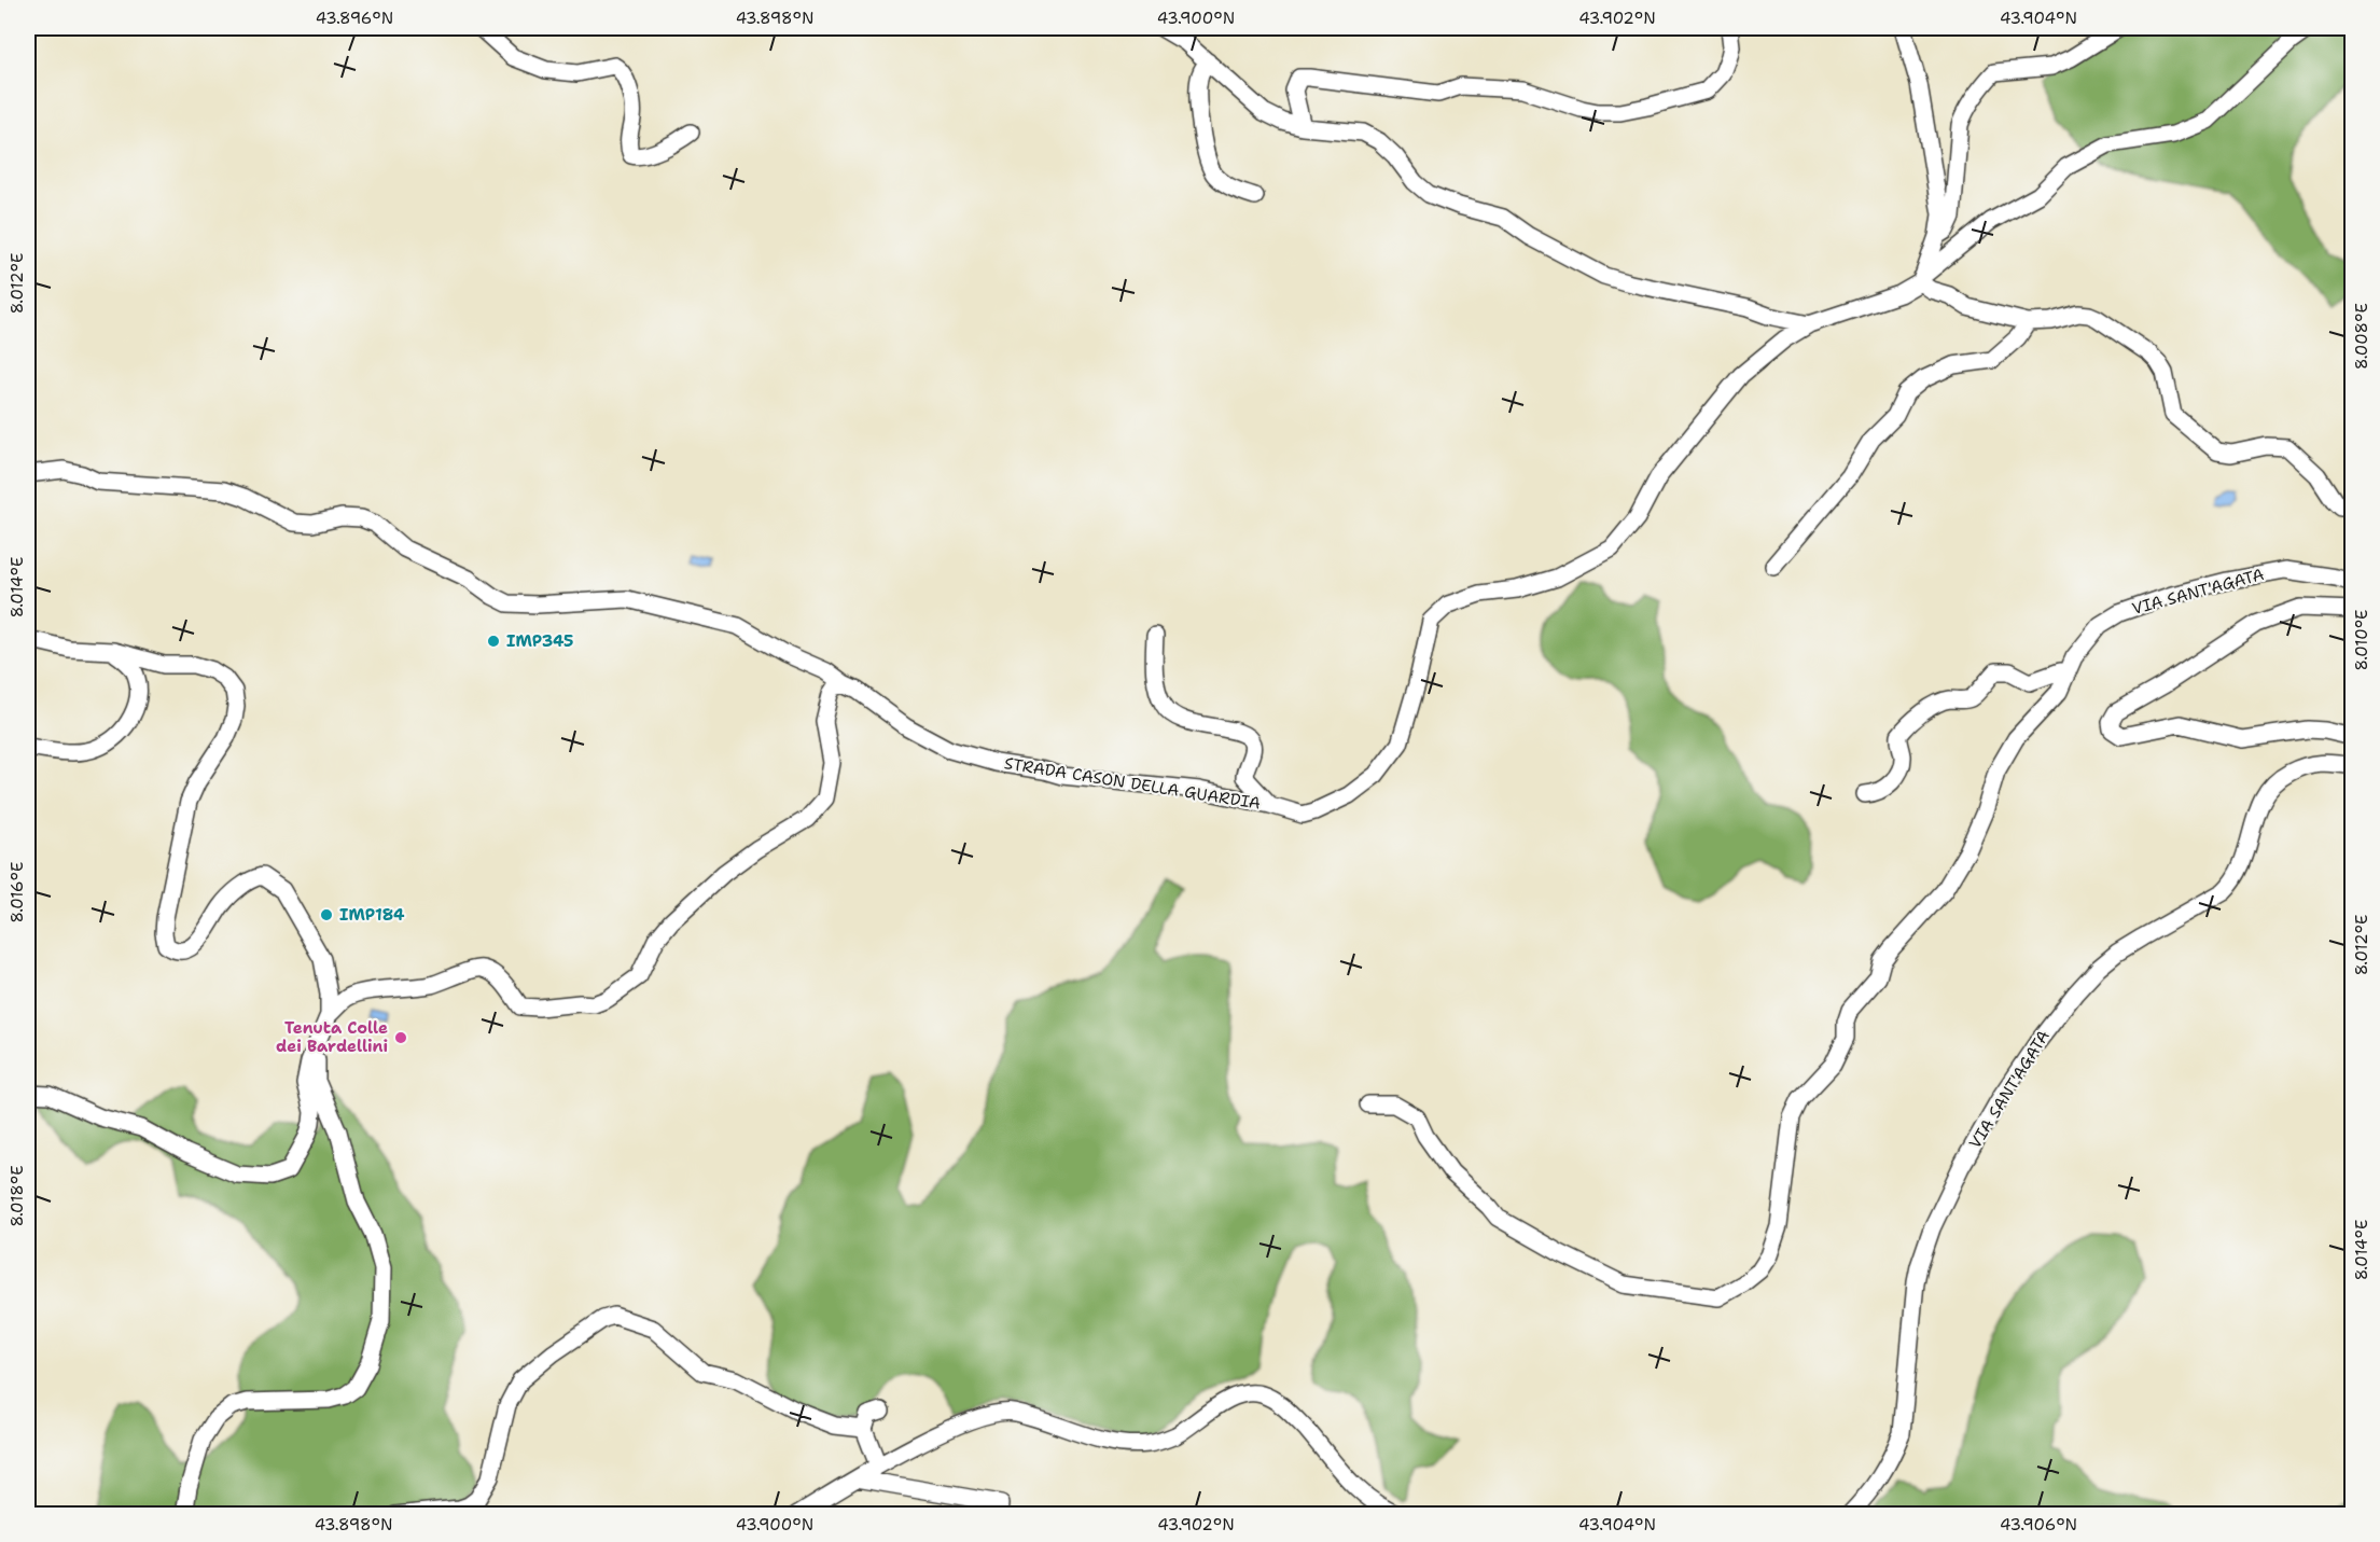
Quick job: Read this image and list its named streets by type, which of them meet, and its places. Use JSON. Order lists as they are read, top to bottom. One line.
{"streets":{"street":["VIA SANT'AGATA","STRADA CASON DELLA GUARDIA"]},"places":["IMP345","IMP184","Tenuta Colle dei Bardellini"],"coordinates":["43.896°N","43.898°N","43.900°N","43.902°N","43.904°N","8.012°E","8.008°E","8.014°E","8.010°E","8.016°E","8.018°E","43.906°N"]}
